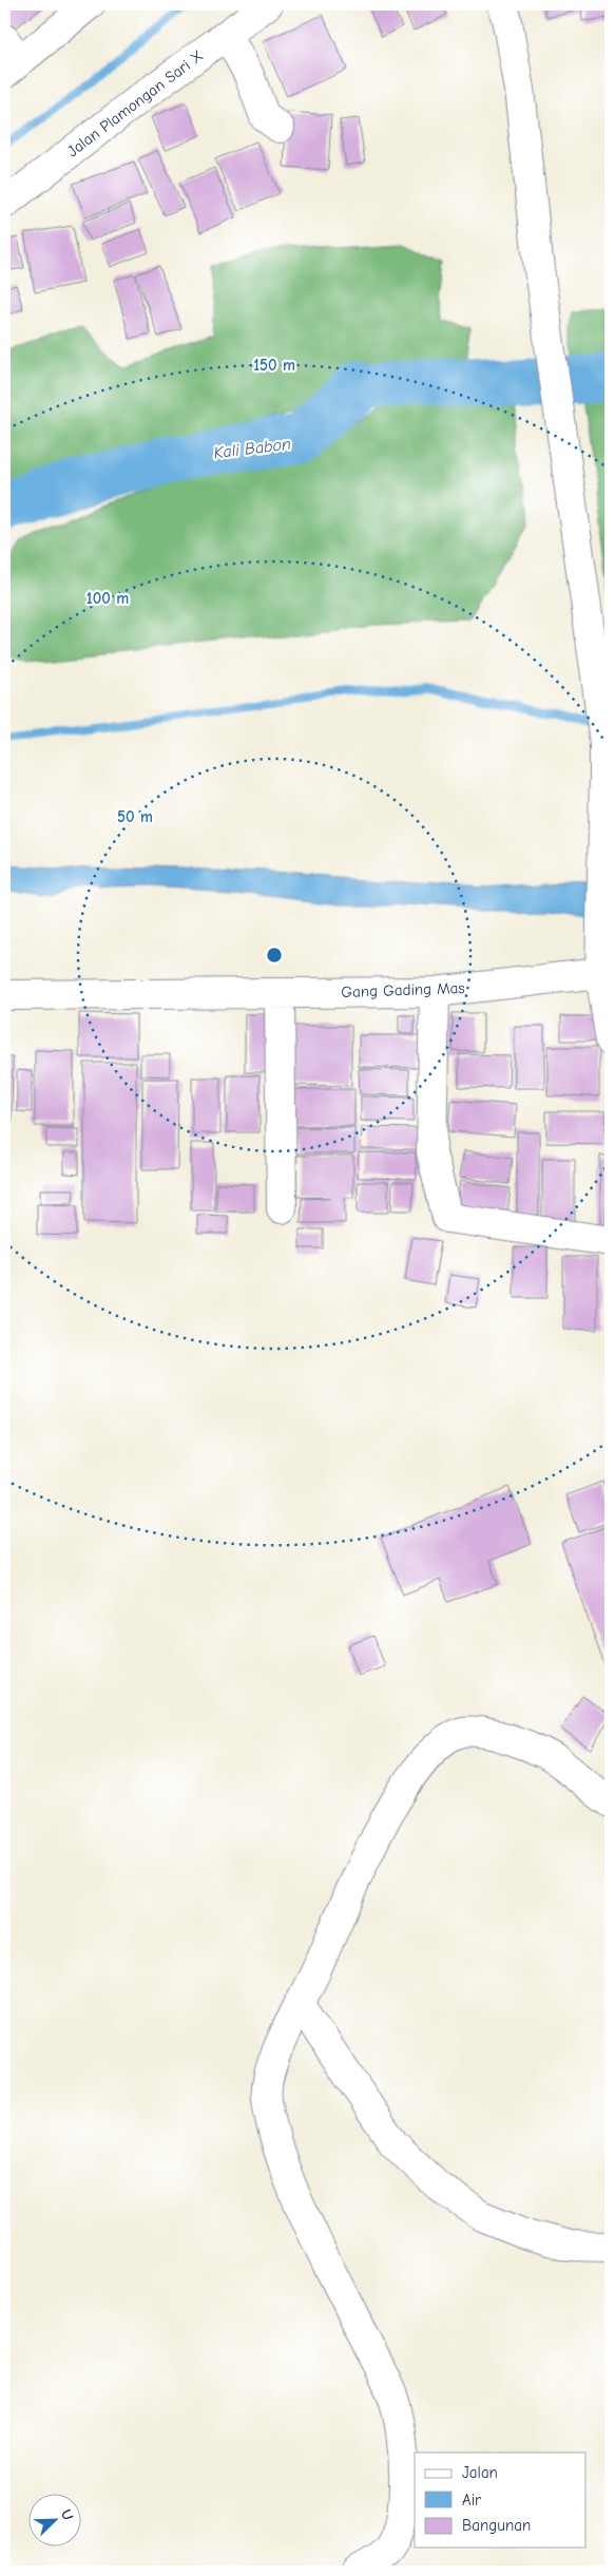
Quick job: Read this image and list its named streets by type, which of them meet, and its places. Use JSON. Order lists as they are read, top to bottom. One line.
{"streets":{"street":["Jalan Plamongan Sari X","Gang Gading Mas"]},"water":["Kali Babon"],"legend":["Jalan","Air","Bangunan"],"north":"top right","rings":["150 m","100 m","50 m"]}
